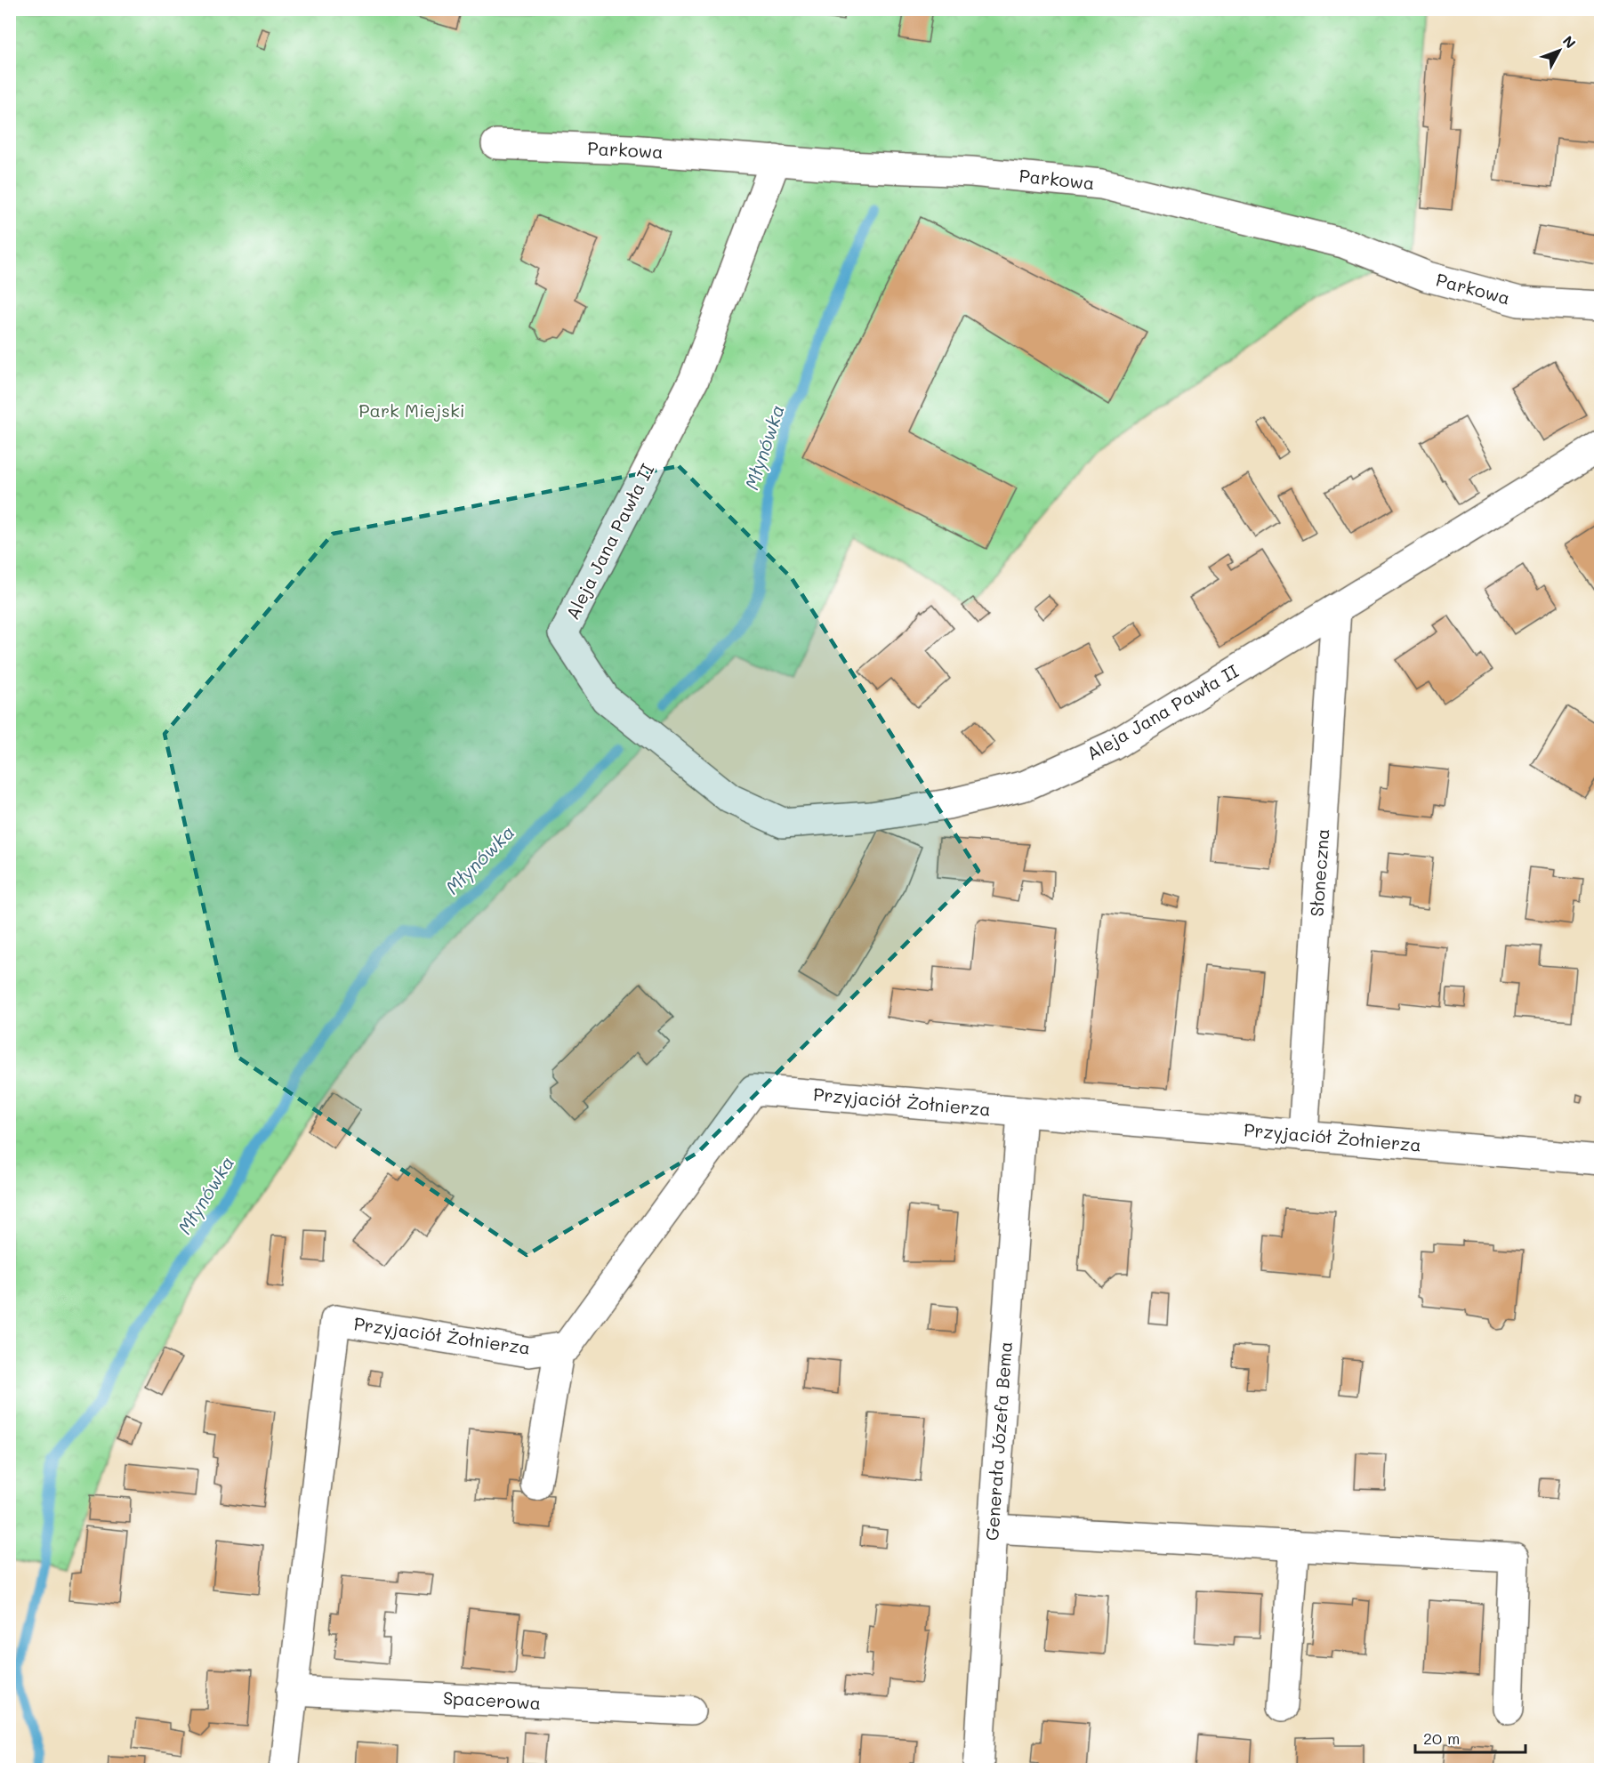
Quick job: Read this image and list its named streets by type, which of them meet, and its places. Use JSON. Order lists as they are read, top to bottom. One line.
{"streets":{"street":["Parkowa","Aleja Jana Pawła II","Słoneczna","Przyjaciół Żołnierza","Generała Józefa Bema","Spacerowa"]},"crossings":[["Parkowa","Aleja Jana Pawła II"],["Aleja Jana Pawła II","Słoneczna"],["Słoneczna","Przyjaciół Żołnierza"],["Przyjaciół Żołnierza","Generała Józefa Bema"],["Przyjaciół Żołnierza","Spacerowa"]],"water":["Młynówka"],"parks":["Park Miejski"],"scale_bar":"20 m","north":"top right"}
